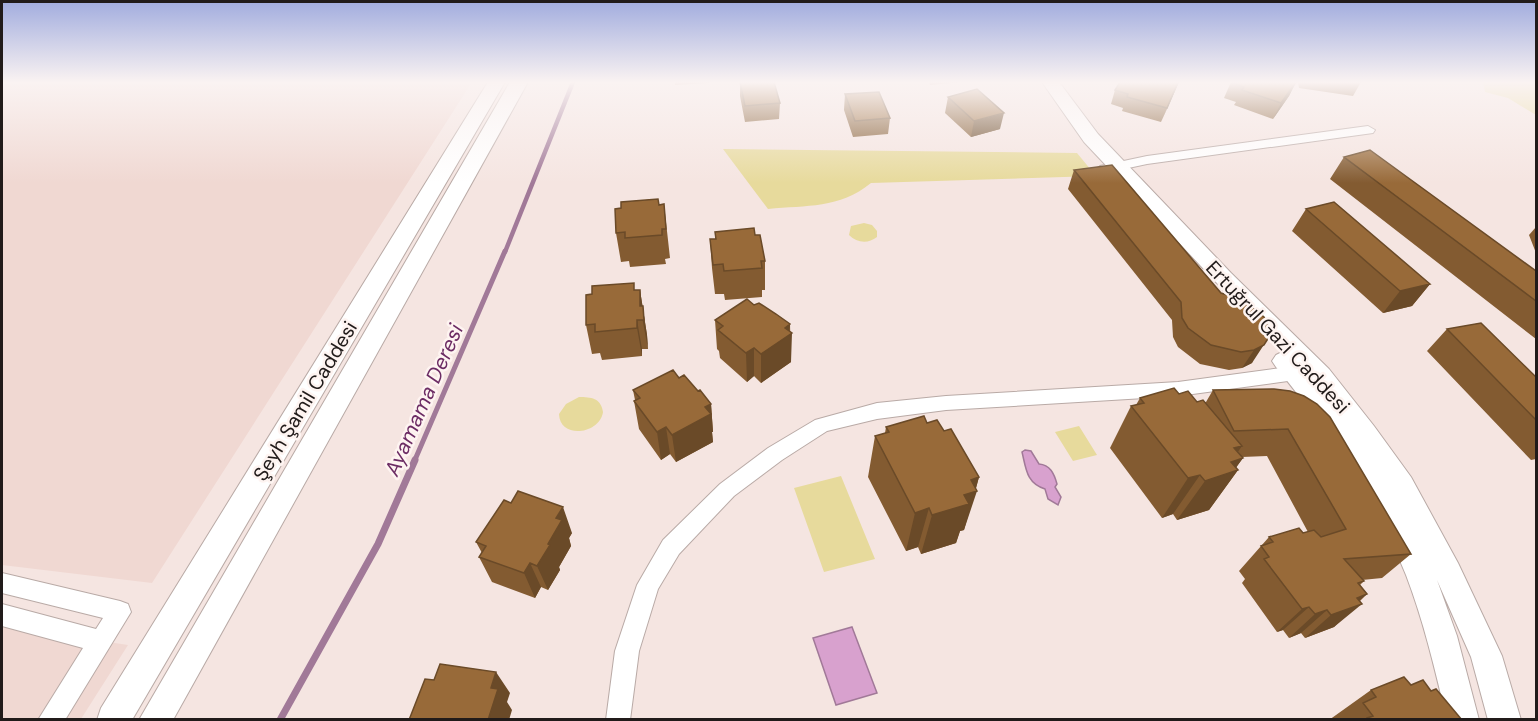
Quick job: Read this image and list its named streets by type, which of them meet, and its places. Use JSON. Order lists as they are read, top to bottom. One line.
{"streets":{"main road":["Ertuğrul Gazi Caddesi","Şeyh Şamil Caddesi"]},"water":["Ayamama Deresi"]}
